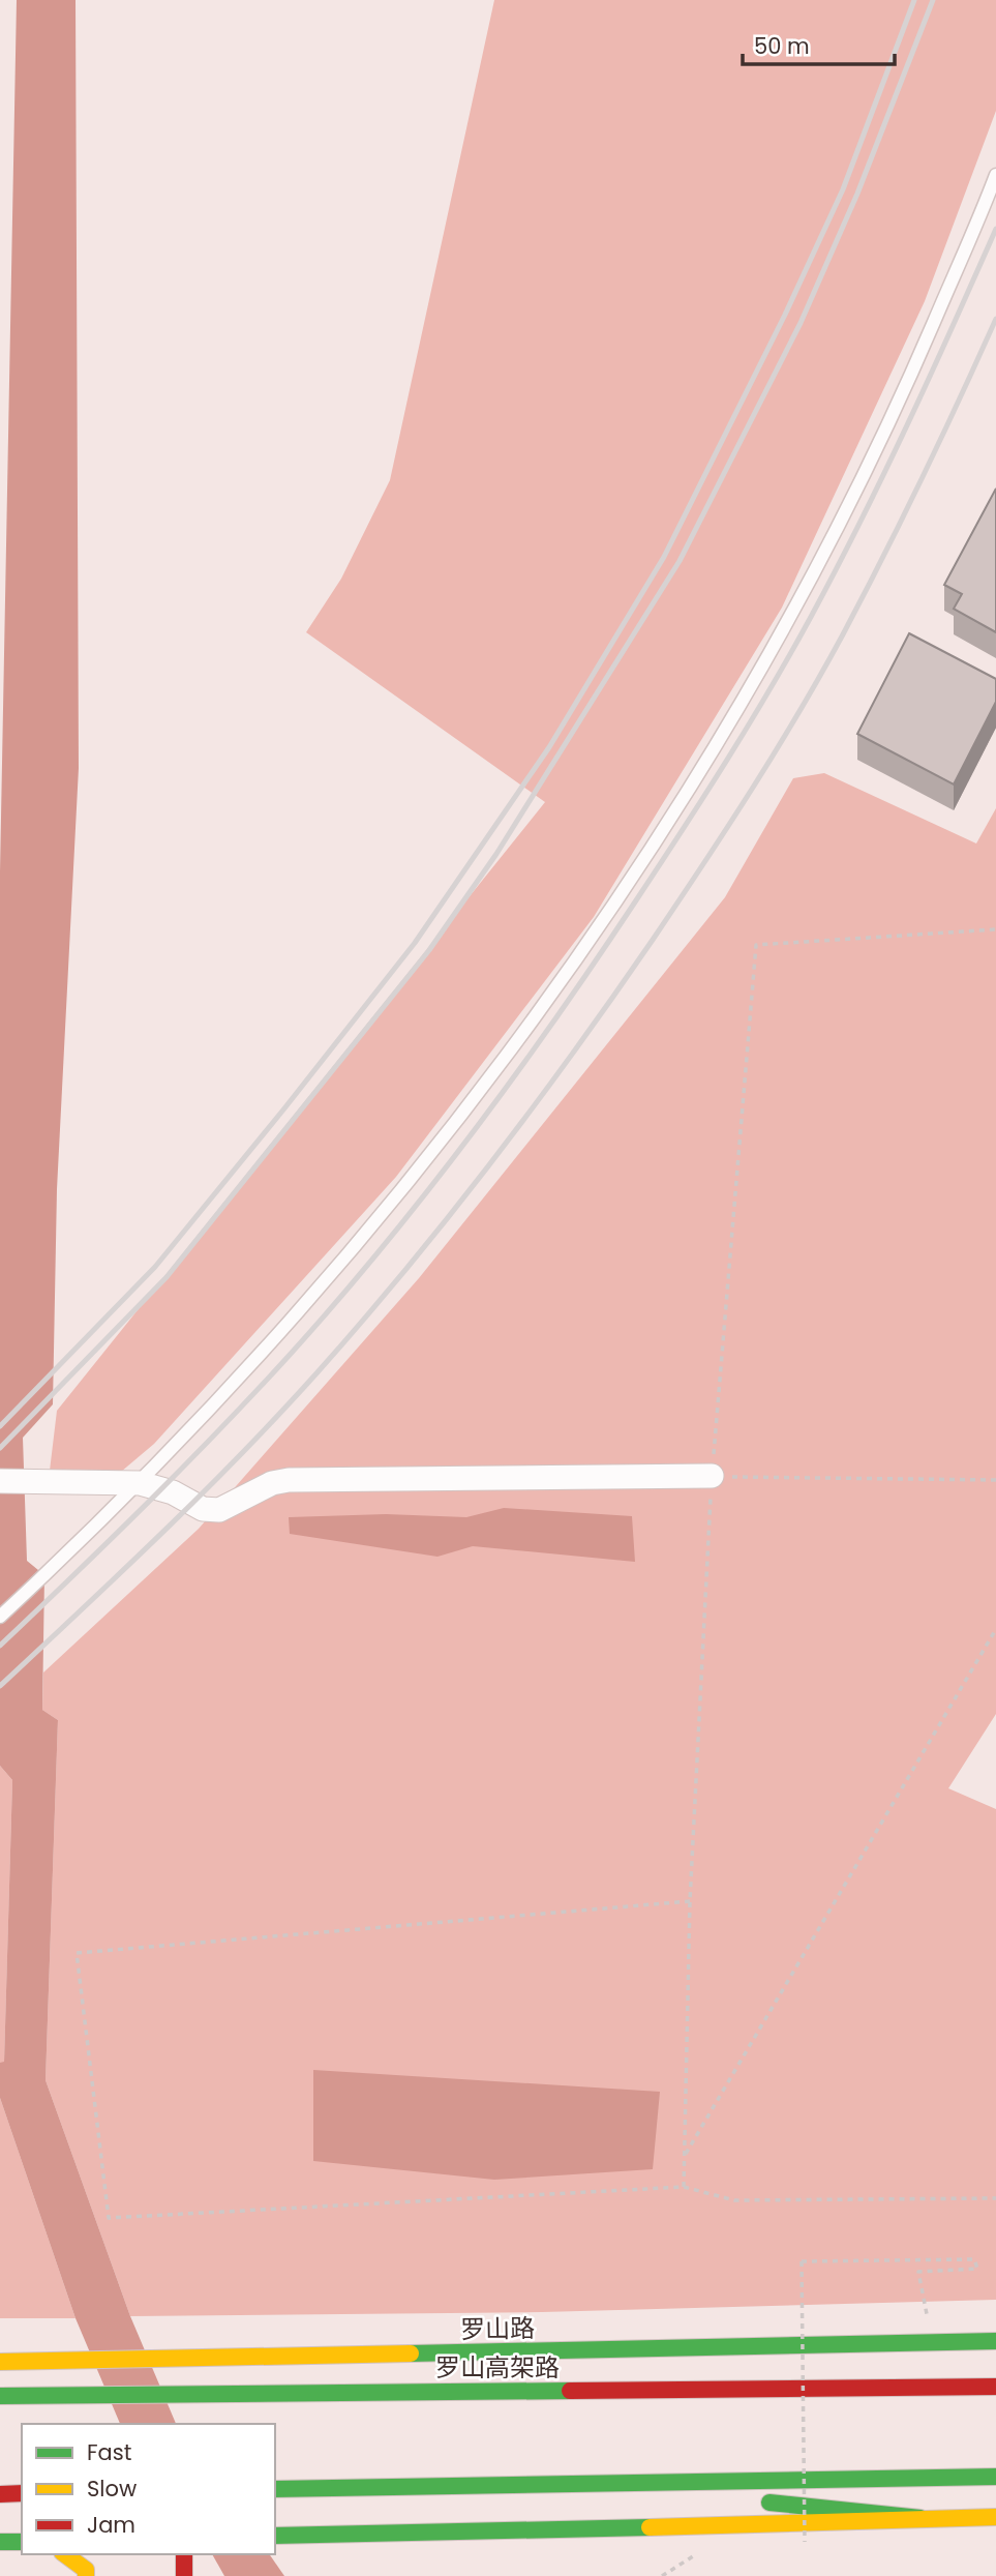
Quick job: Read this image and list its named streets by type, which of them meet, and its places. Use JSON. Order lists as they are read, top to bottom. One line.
{"streets":{"main road":["罗山路","罗山高架路"]},"legend":["Fast","Slow","Jam"],"scale_bar":"50 m"}
